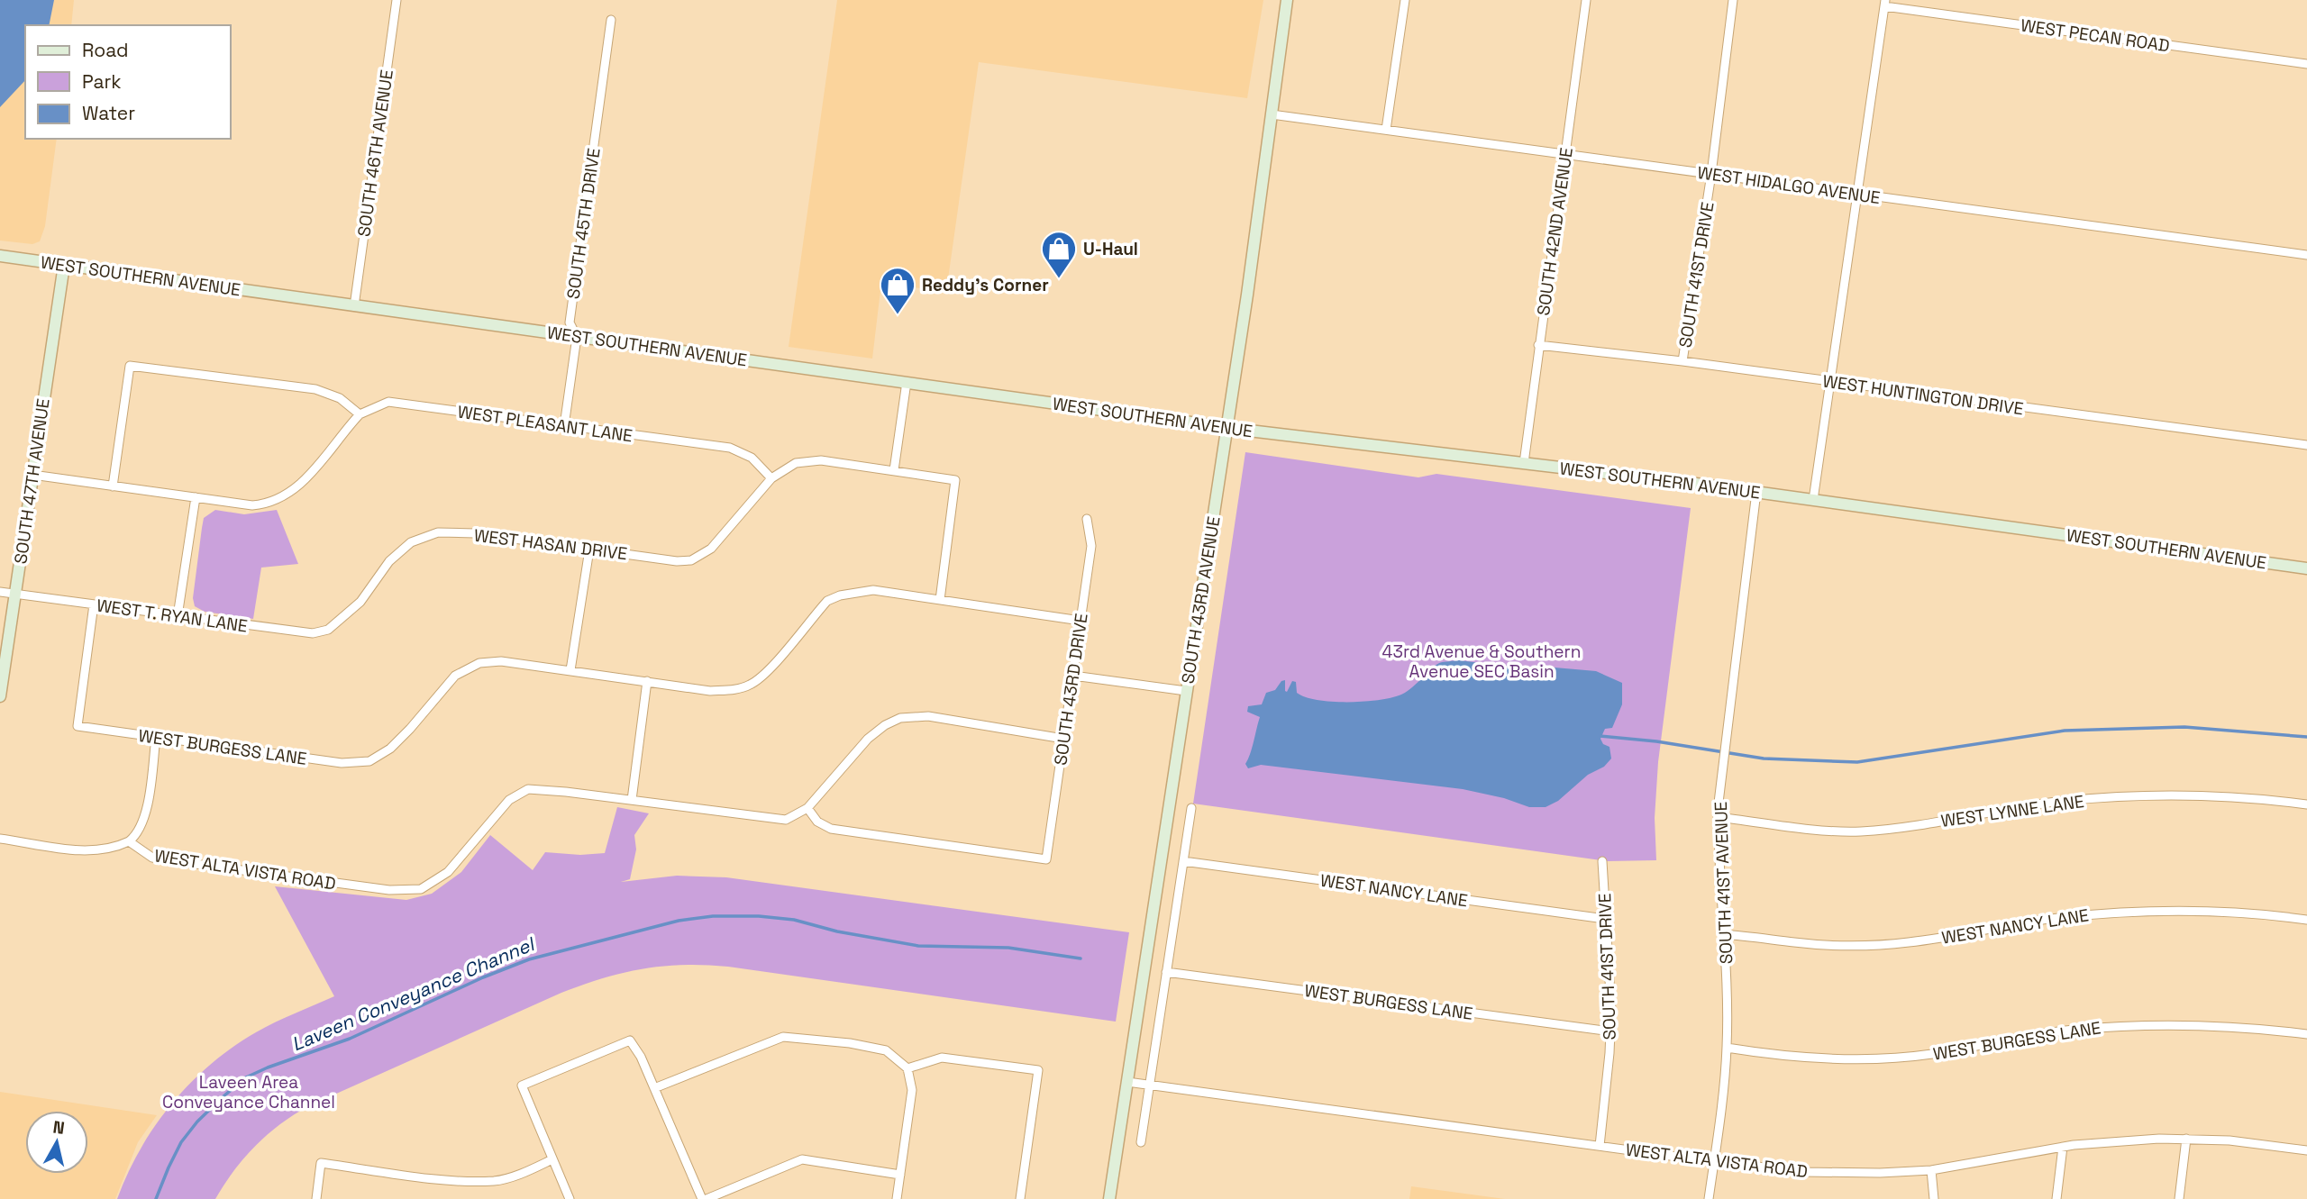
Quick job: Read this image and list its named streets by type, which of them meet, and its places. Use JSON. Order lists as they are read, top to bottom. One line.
{"streets":{"main road":["WEST SOUTHERN AVENUE","SOUTH 47TH AVENUE","SOUTH 43RD AVENUE"],"street":["WEST PECAN ROAD","SOUTH 46TH AVENUE","WEST HIDALGO AVENUE","SOUTH 45TH DRIVE","SOUTH 42ND AVENUE","SOUTH 41ST DRIVE","WEST HUNTINGTON DRIVE","WEST PLEASANT LANE","WEST HASAN DRIVE","WEST T. RYAN LANE","SOUTH 43RD DRIVE","WEST BURGESS LANE","WEST LYNNE LANE","WEST ALTA VISTA ROAD","SOUTH 41ST AVENUE","WEST NANCY LANE"]},"crossings":[["SOUTH 46TH AVENUE","WEST SOUTHERN AVENUE"],["WEST HIDALGO AVENUE","SOUTH 42ND AVENUE"],["WEST HIDALGO AVENUE","SOUTH 41ST DRIVE"],["WEST HIDALGO AVENUE","SOUTH 43RD AVENUE"],["SOUTH 45TH DRIVE","WEST SOUTHERN AVENUE"],["SOUTH 45TH DRIVE","WEST PLEASANT LANE"],["SOUTH 42ND AVENUE","WEST SOUTHERN AVENUE"],["SOUTH 42ND AVENUE","WEST HUNTINGTON DRIVE"],["SOUTH 41ST DRIVE","WEST HUNTINGTON DRIVE"],["SOUTH 41ST DRIVE","WEST BURGESS LANE"],["SOUTH 41ST DRIVE","WEST ALTA VISTA ROAD"],["SOUTH 41ST DRIVE","WEST NANCY LANE"],["WEST SOUTHERN AVENUE","SOUTH 47TH AVENUE"],["WEST SOUTHERN AVENUE","SOUTH 43RD AVENUE"],["WEST SOUTHERN AVENUE","SOUTH 41ST AVENUE"],["WEST PLEASANT LANE","WEST HASAN DRIVE"],["SOUTH 47TH AVENUE","WEST T. RYAN LANE"],["WEST HASAN DRIVE","WEST T. RYAN LANE"],["SOUTH 43RD AVENUE","WEST ALTA VISTA ROAD"],["WEST T. RYAN LANE","WEST BURGESS LANE"],["WEST BURGESS LANE","SOUTH 41ST AVENUE"],["WEST LYNNE LANE","SOUTH 41ST AVENUE"],["WEST ALTA VISTA ROAD","SOUTH 41ST AVENUE"],["SOUTH 41ST AVENUE","WEST NANCY LANE"]],"water":["Laveen Conveyance Channel"],"parks":["43rd Avenue & Southern Avenue SEC Basin","Laveen Area Conveyance Channel"],"places":{"shop":["U-Haul","Reddy's Corner"]},"legend":["Road","Park","Water"],"north":"top"}
